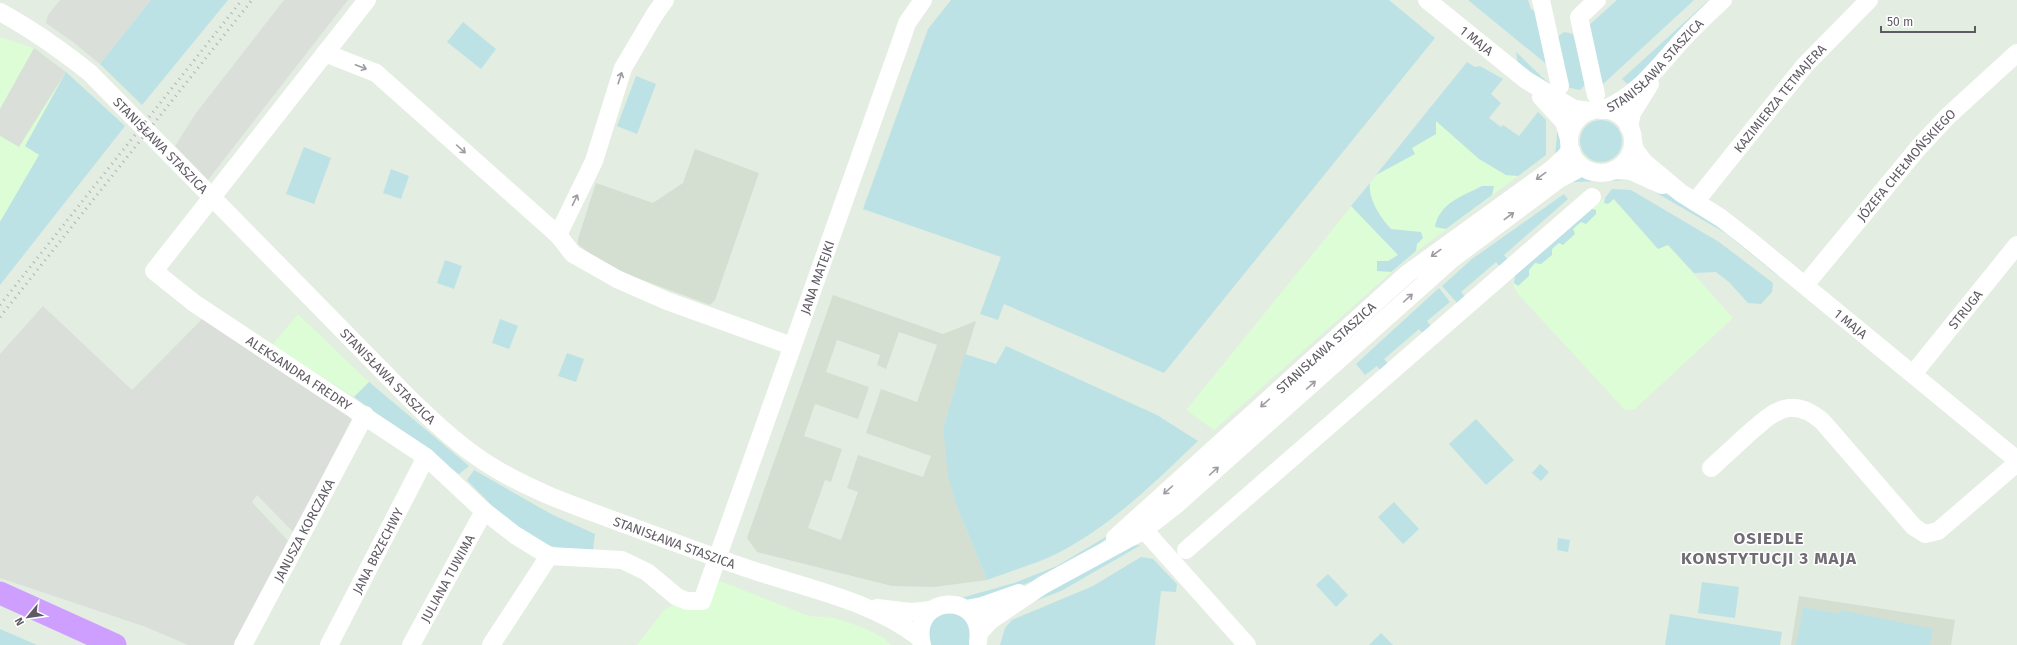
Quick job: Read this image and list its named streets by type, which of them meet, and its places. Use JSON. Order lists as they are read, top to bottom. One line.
{"streets":{"street":["1 MAJA","STANISŁAWA STASZICA","KAZIMIERZA TETMAJERA","JÓZEFA CHEŁMOŃSKIEGO","JANA MATEJKI","STRUGA","ALEKSANDRA FREDRY","JANUSZA KORCZAKA","JANA BRZECHWY","JULIANA TUWIMA"]},"crossings":[["1 MAJA","STANISŁAWA STASZICA"],["1 MAJA","KAZIMIERZA TETMAJERA"],["1 MAJA","JÓZEFA CHEŁMOŃSKIEGO"],["1 MAJA","STRUGA"],["STANISŁAWA STASZICA","JANA MATEJKI"],["STANISŁAWA STASZICA","ALEKSANDRA FREDRY"],["JANA MATEJKI","ALEKSANDRA FREDRY"],["ALEKSANDRA FREDRY","JANUSZA KORCZAKA"],["ALEKSANDRA FREDRY","JANA BRZECHWY"],["ALEKSANDRA FREDRY","JULIANA TUWIMA"]],"districts":["OSIEDLE KONSTYTUCJI 3 MAJA"],"scale_bar":"50 m","north":"bottom left"}
